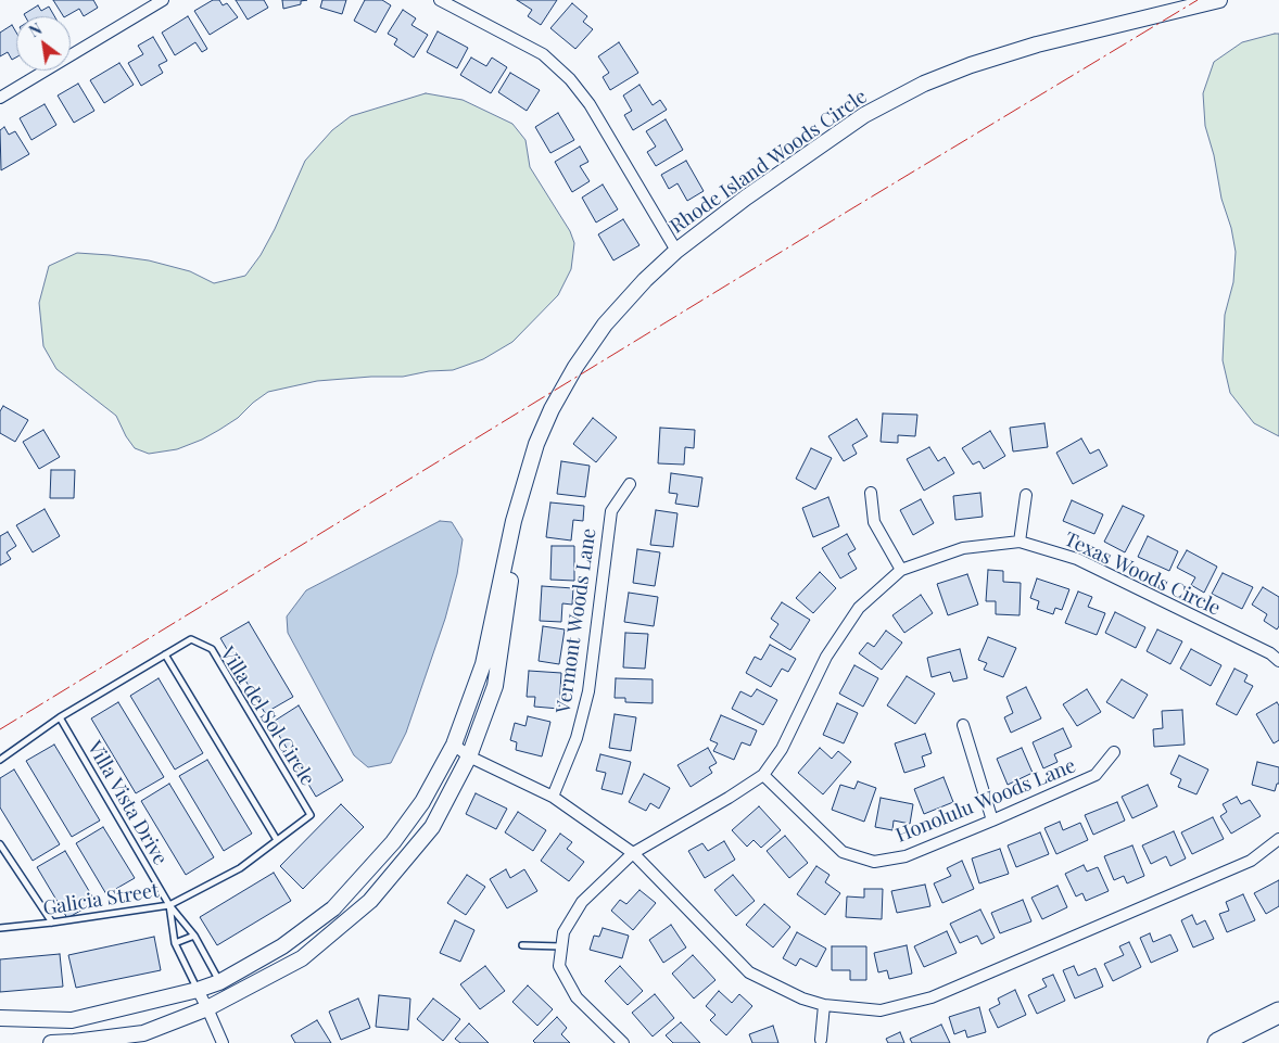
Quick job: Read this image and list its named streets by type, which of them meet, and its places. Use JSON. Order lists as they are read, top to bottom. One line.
{"streets":{"street":["Rhode Island Woods Circle","Texas Woods Circle","Vermont Woods Lane","Honolulu Woods Lane"],"lane":["Villa del Sol Circle","Villa Vista Drive","Galicia Street"]},"crossings":[["Rhode Island Woods Circle","Villa Vista Drive"],["Texas Woods Circle","Honolulu Woods Lane"],["Villa del Sol Circle","Villa Vista Drive"],["Villa del Sol Circle","Galicia Street"],["Villa Vista Drive","Galicia Street"]],"north":"top left"}
